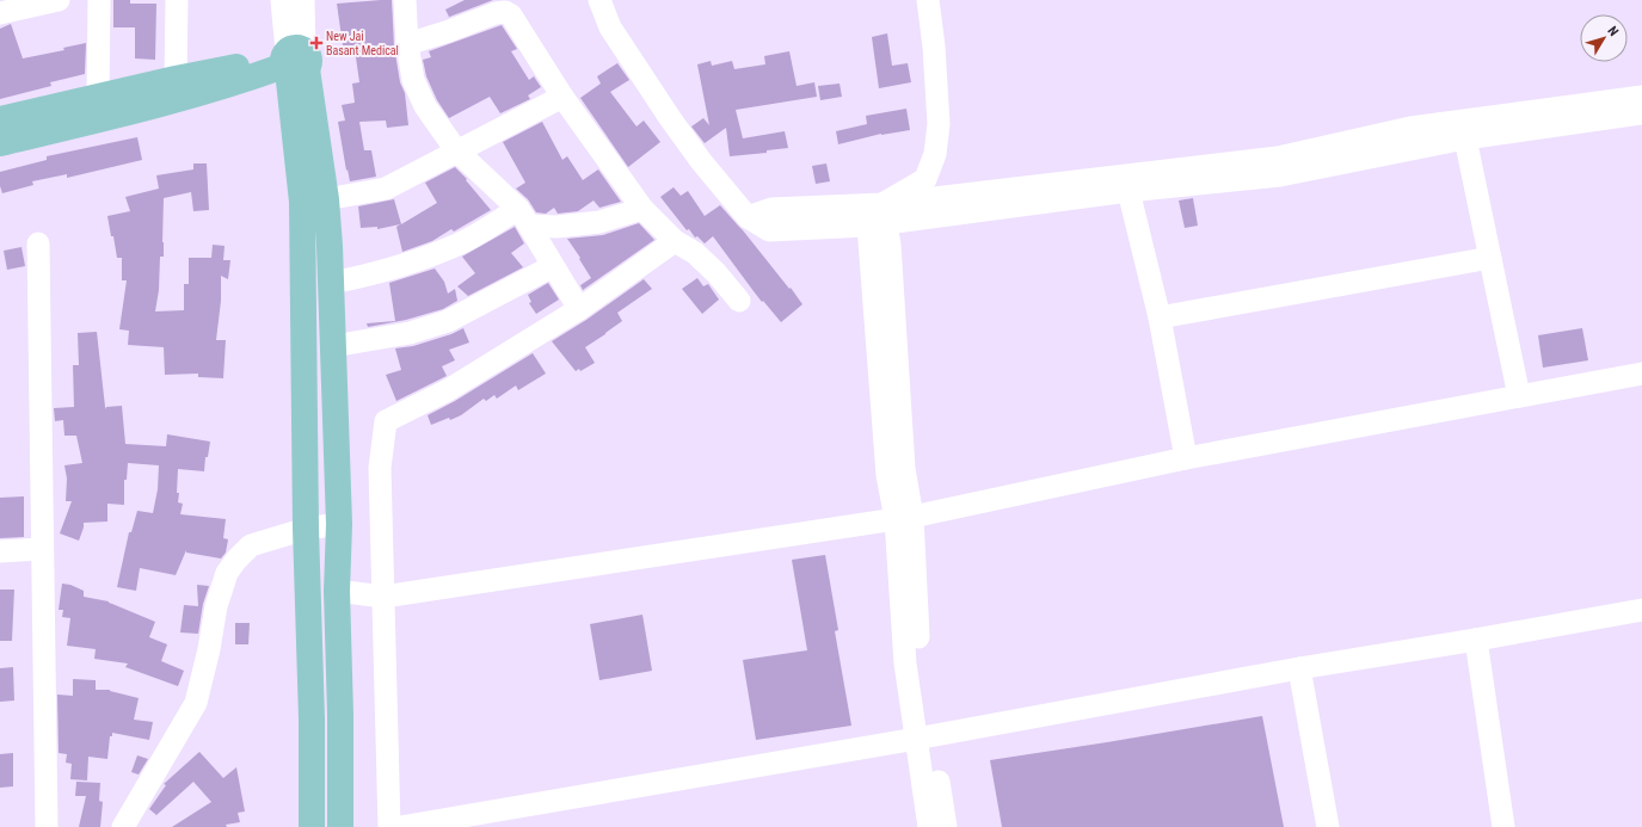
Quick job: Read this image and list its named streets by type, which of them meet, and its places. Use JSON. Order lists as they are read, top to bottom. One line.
{"places":{"health":["New Jai Basant Medical"]},"north":"top right"}
